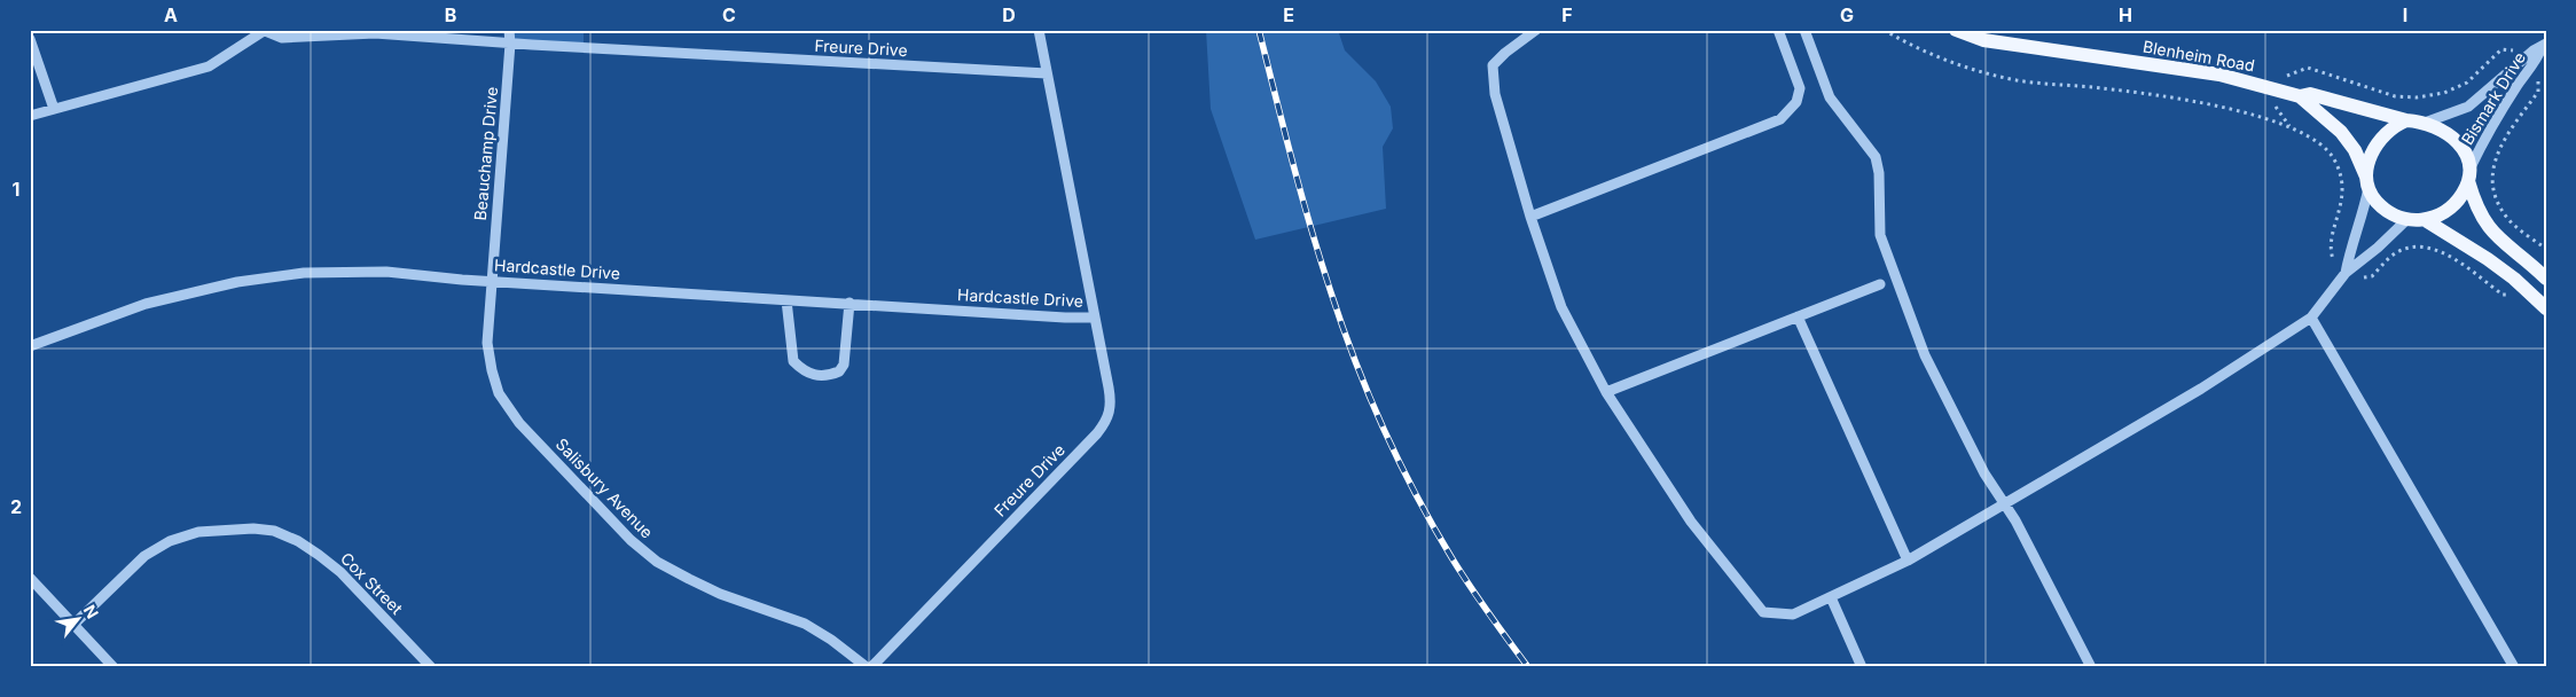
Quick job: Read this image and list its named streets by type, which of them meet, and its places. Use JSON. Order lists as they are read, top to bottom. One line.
{"streets":{"main road":["Blenheim Road"],"street":["Freure Drive","Bismark Drive","Beauchamp Drive","Hardcastle Drive","Salisbury Avenue","Cox Street"]},"crossings":[["Freure Drive","Beauchamp Drive"],["Freure Drive","Hardcastle Drive"],["Blenheim Road","Bismark Drive"],["Beauchamp Drive","Hardcastle Drive"],["Beauchamp Drive","Salisbury Avenue"],["Hardcastle Drive","Salisbury Avenue"]],"north":"top right","grid":{"columns":["A","B","C","D","E","F","G","H","I"],"rows":["1","2"]}}
